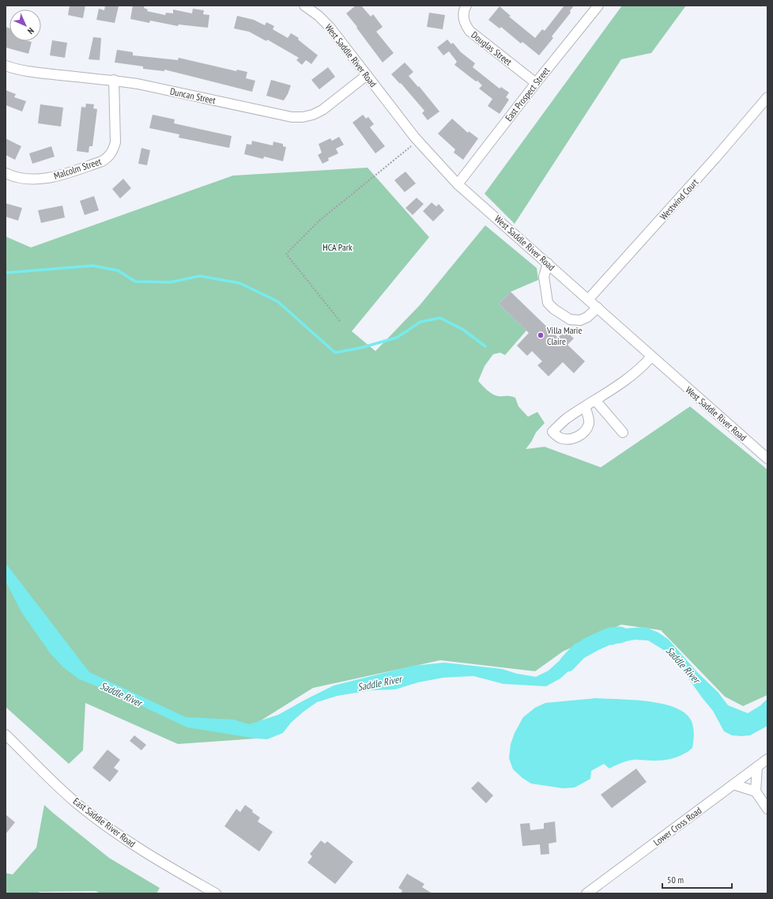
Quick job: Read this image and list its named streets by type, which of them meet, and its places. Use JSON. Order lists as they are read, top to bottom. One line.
{"streets":{"street":["Douglas Street","West Saddle River Road","East Prospect Street","Duncan Street","Malcolm Street","Westwind Court","East Saddle River Road","Lower Cross Road"]},"crossings":[["Douglas Street","East Prospect Street"],["West Saddle River Road","East Prospect Street"],["West Saddle River Road","Duncan Street"],["West Saddle River Road","Westwind Court"],["Duncan Street","Malcolm Street"]],"water":["Saddle River"],"parks":["HCA Park"],"places":["Villa Marie Claire"],"scale_bar":"50 m","north":"bottom right"}
